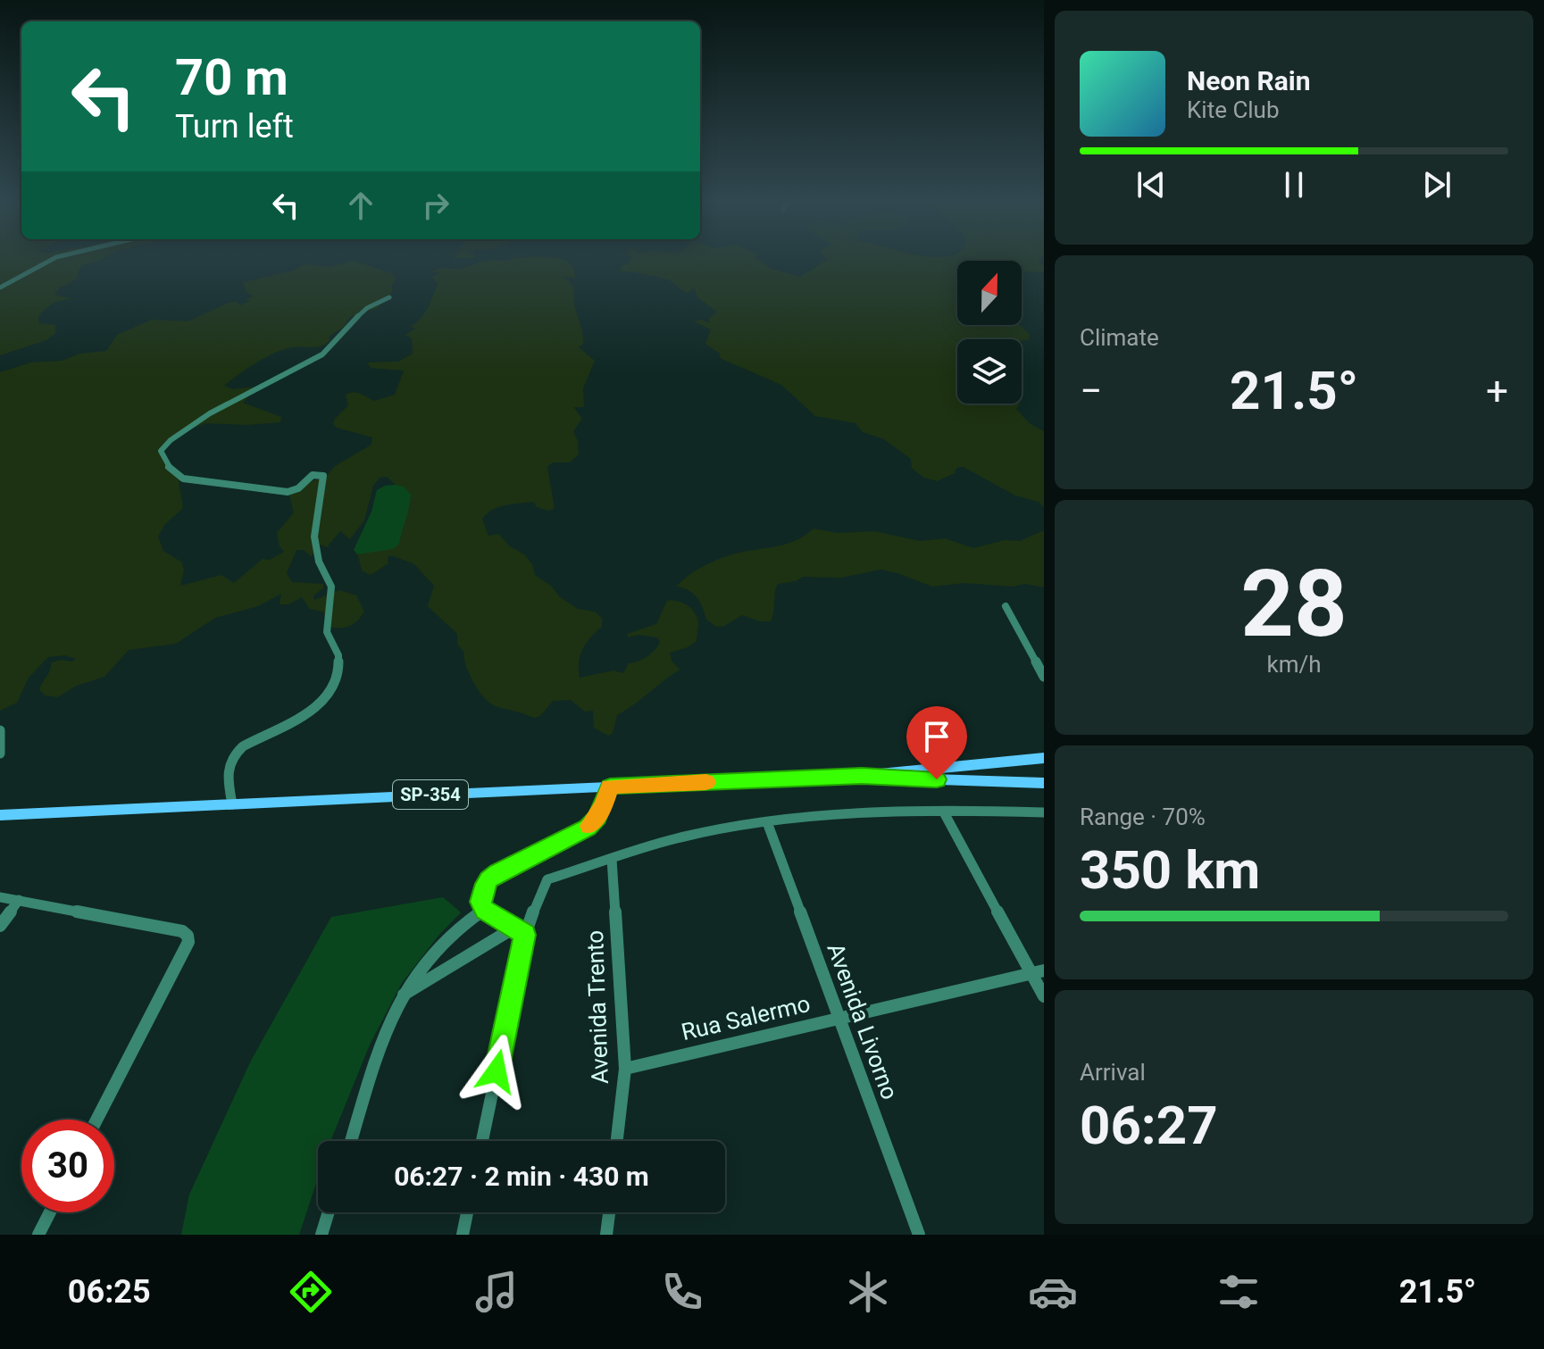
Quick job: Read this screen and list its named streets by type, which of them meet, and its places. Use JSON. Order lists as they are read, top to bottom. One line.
{"streets":{"main road":["SP-354"],"street":["Avenida Trento","Rua Salermo","Avenida Livorno"]},"crossings":[["Avenida Trento","Rua Salermo"],["Rua Salermo","Avenida Livorno"]],"north":"top","page":{"turn":["70 m","Turn left"],"song":["Neon Rain","Kite Club"],"tile":["Climate",["28","km/h"],["Range · 70%","350 km"],["Arrival","06:27"]],"heat":["−","21.5°","+"],"limit":"30","trip":"06:27 · 2 min · 430 m","tabs":["06:25","21.5°"]}}
